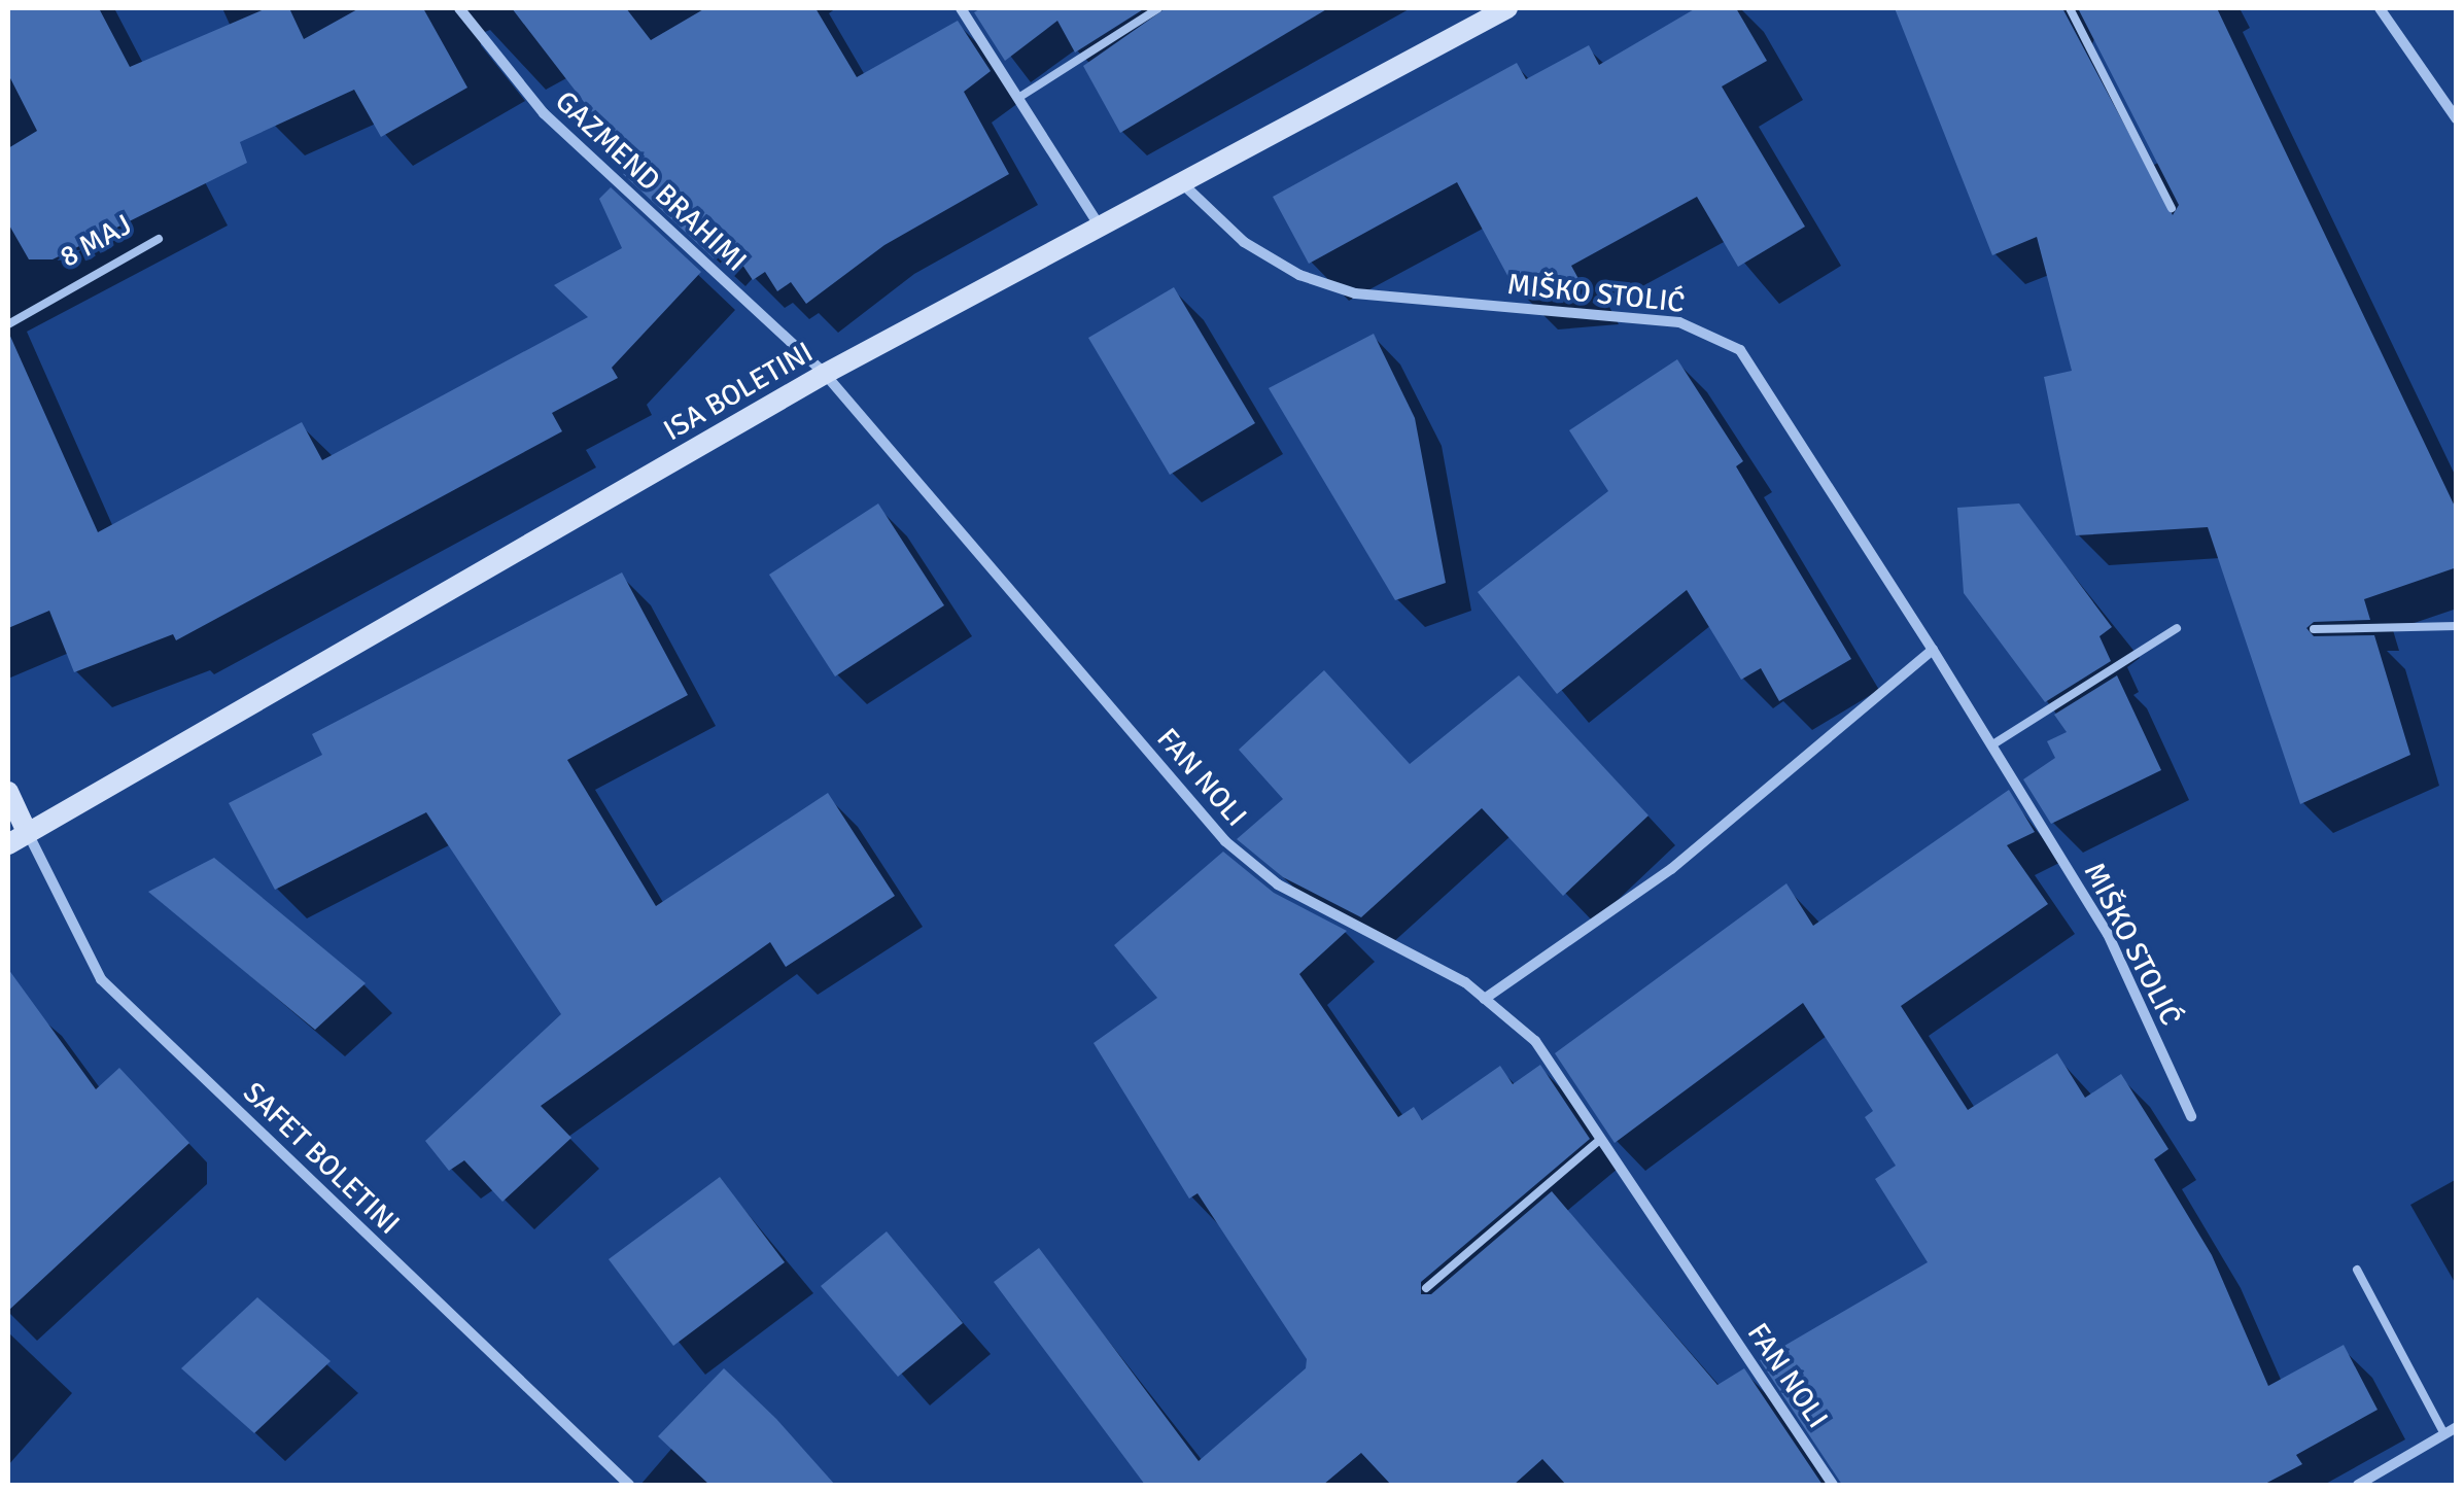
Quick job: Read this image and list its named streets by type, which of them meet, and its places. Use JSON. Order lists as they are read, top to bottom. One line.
{"streets":{"main road":["ISA BOLETINI"],"street":["GAZMEND BRAHIMI","MIŠKO STOLIĆ","FAN NOLI","SAFET BOLETINI"],"lane":["8 MAJ"]},"crossings":[["GAZMEND BRAHIMI","ISA BOLETINI"],["GAZMEND BRAHIMI","FAN NOLI"],["MIŠKO STOLIĆ","ISA BOLETINI"],["ISA BOLETINI","FAN NOLI"],["ISA BOLETINI","SAFET BOLETINI"]]}
